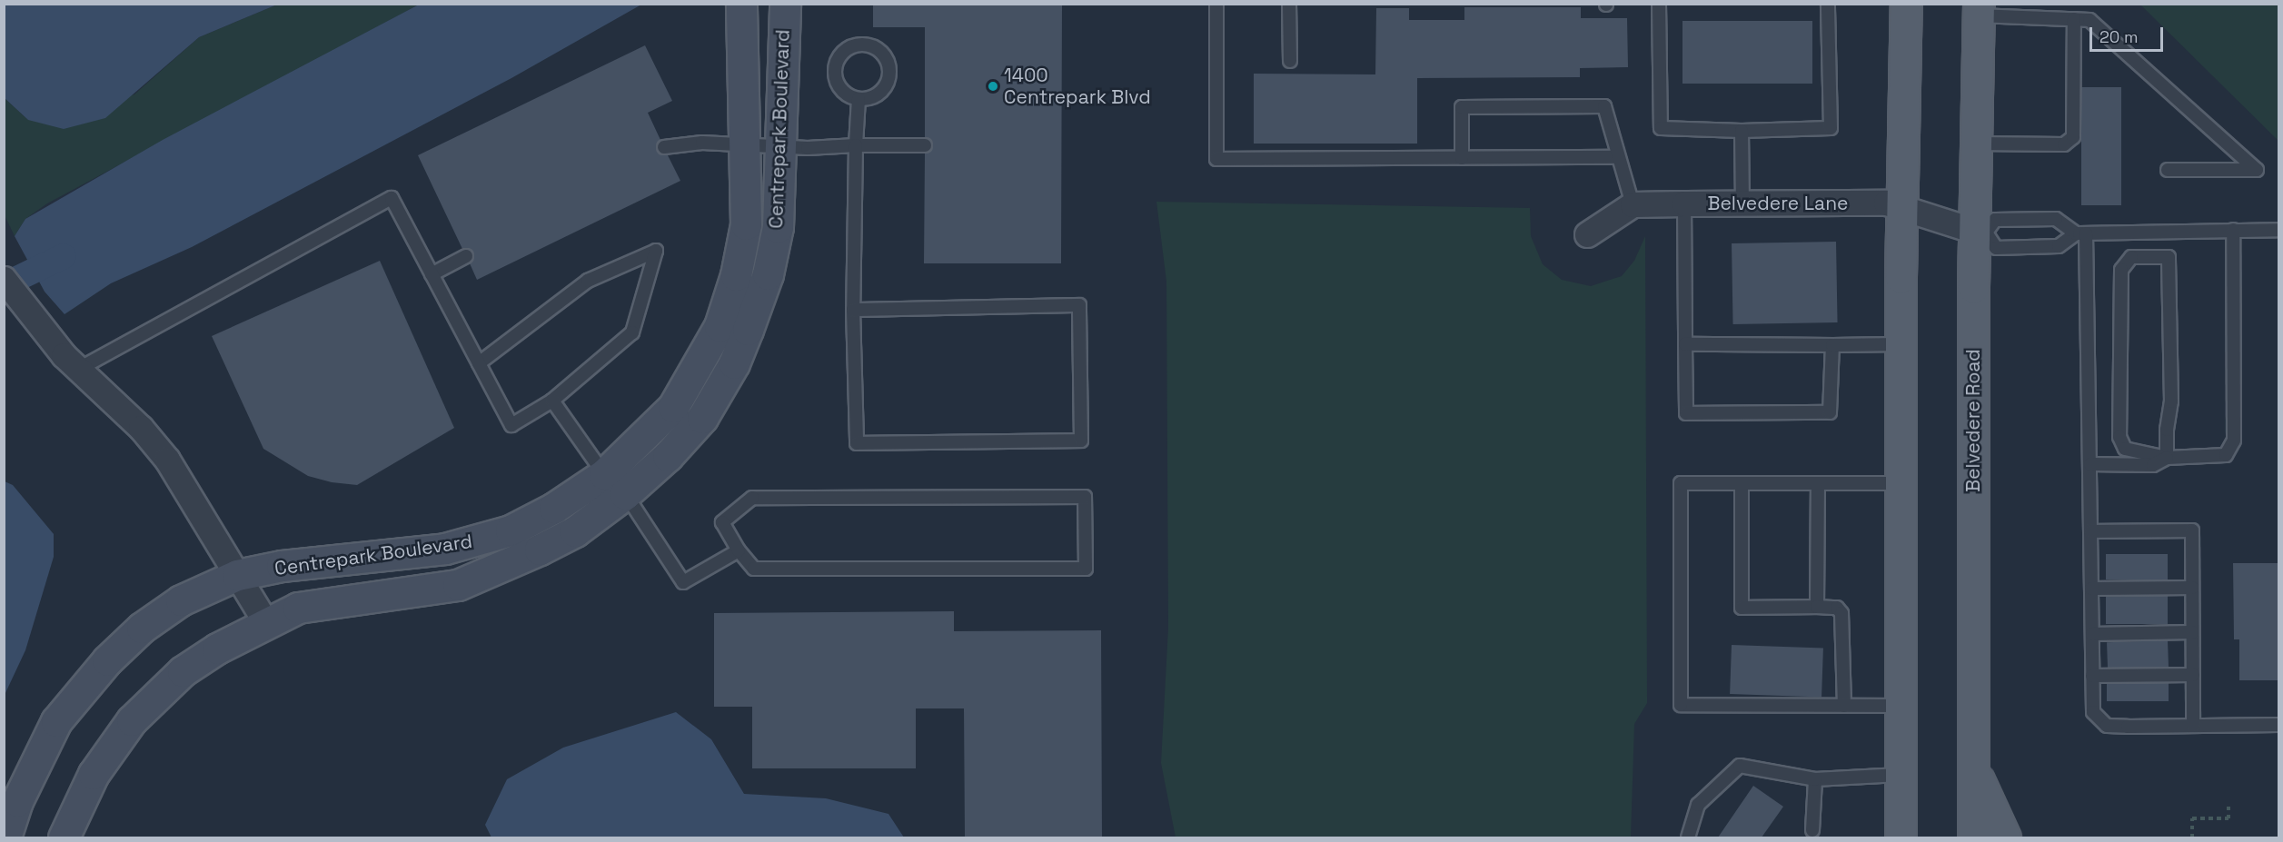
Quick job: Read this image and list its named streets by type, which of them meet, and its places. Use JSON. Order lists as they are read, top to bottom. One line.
{"streets":{"main road":["Belvedere Road"],"street":["Centrepark Boulevard","Belvedere Lane"]},"crossings":[["Belvedere Lane","Belvedere Road"]],"places":["1400 Centrepark Blvd"],"scale_bar":"20 m"}
